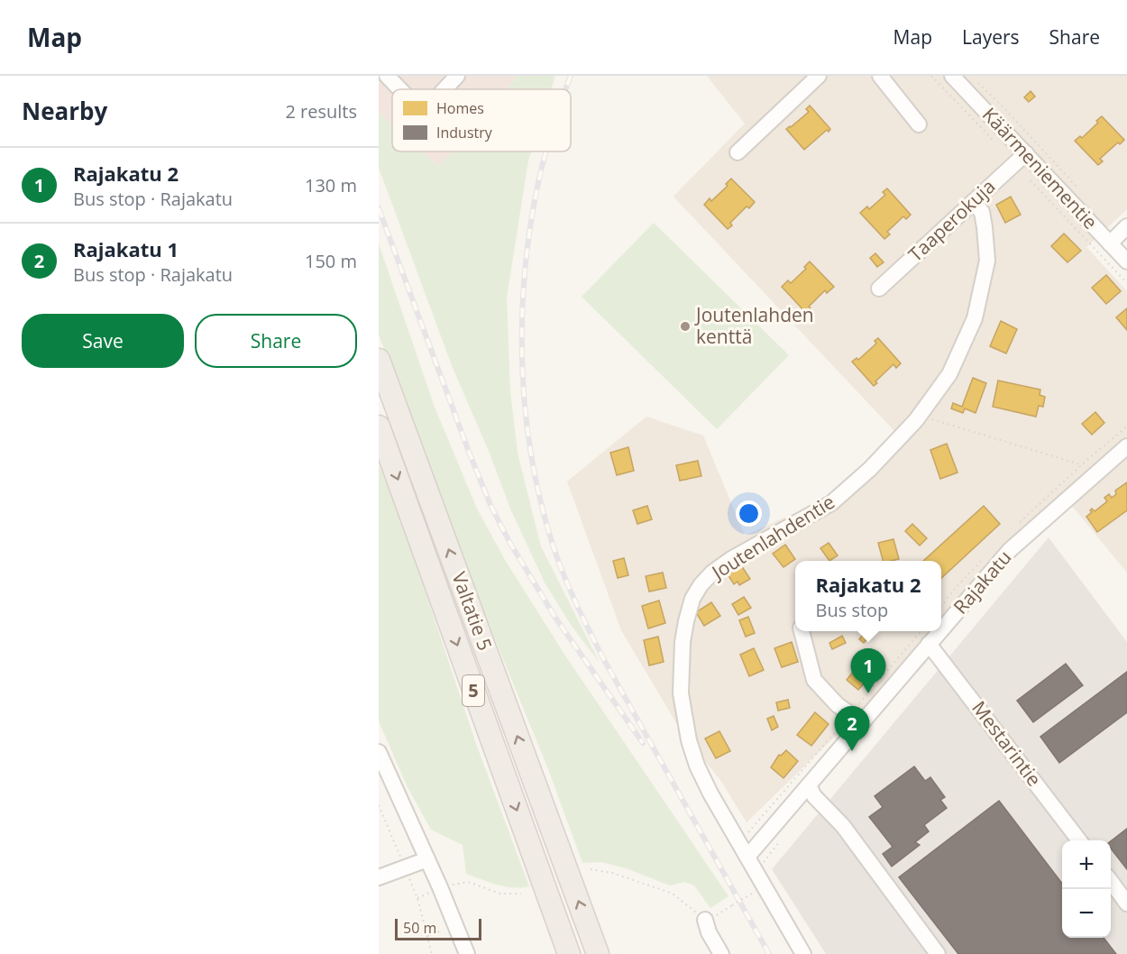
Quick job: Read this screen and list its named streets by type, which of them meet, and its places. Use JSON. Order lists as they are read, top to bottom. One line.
{"streets":{"highway":["Valtatie 5","5"],"street":["Käärmeniementie","Taaperokuja","Joutenlahdentie","Rajakatu","Mestarintie"]},"crossings":[["Käärmeniementie","Taaperokuja"],["Taaperokuja","Joutenlahdentie"],["Joutenlahdentie","Rajakatu"],["Rajakatu","Mestarintie"]],"places":["Joutenlahden kenttä"],"legend":["Homes","Industry"],"scale_bar":"50 m","page":{"header":"Map","nav":["Map","Layers","Share"],"heading":["Nearby","2 results"],"list":[{"mark":"1","name":"Rajakatu 2","note":"Bus stop · Rajakatu","value":"130 m"},{"mark":"2","name":"Rajakatu 1","note":"Bus stop · Rajakatu","value":"150 m"}],"buttons":["Save","Share"],"popup":["Rajakatu 2","Bus stop"],"pins":["1","2"],"map_buttons":["+","−"],"scale":"50 m"}}
